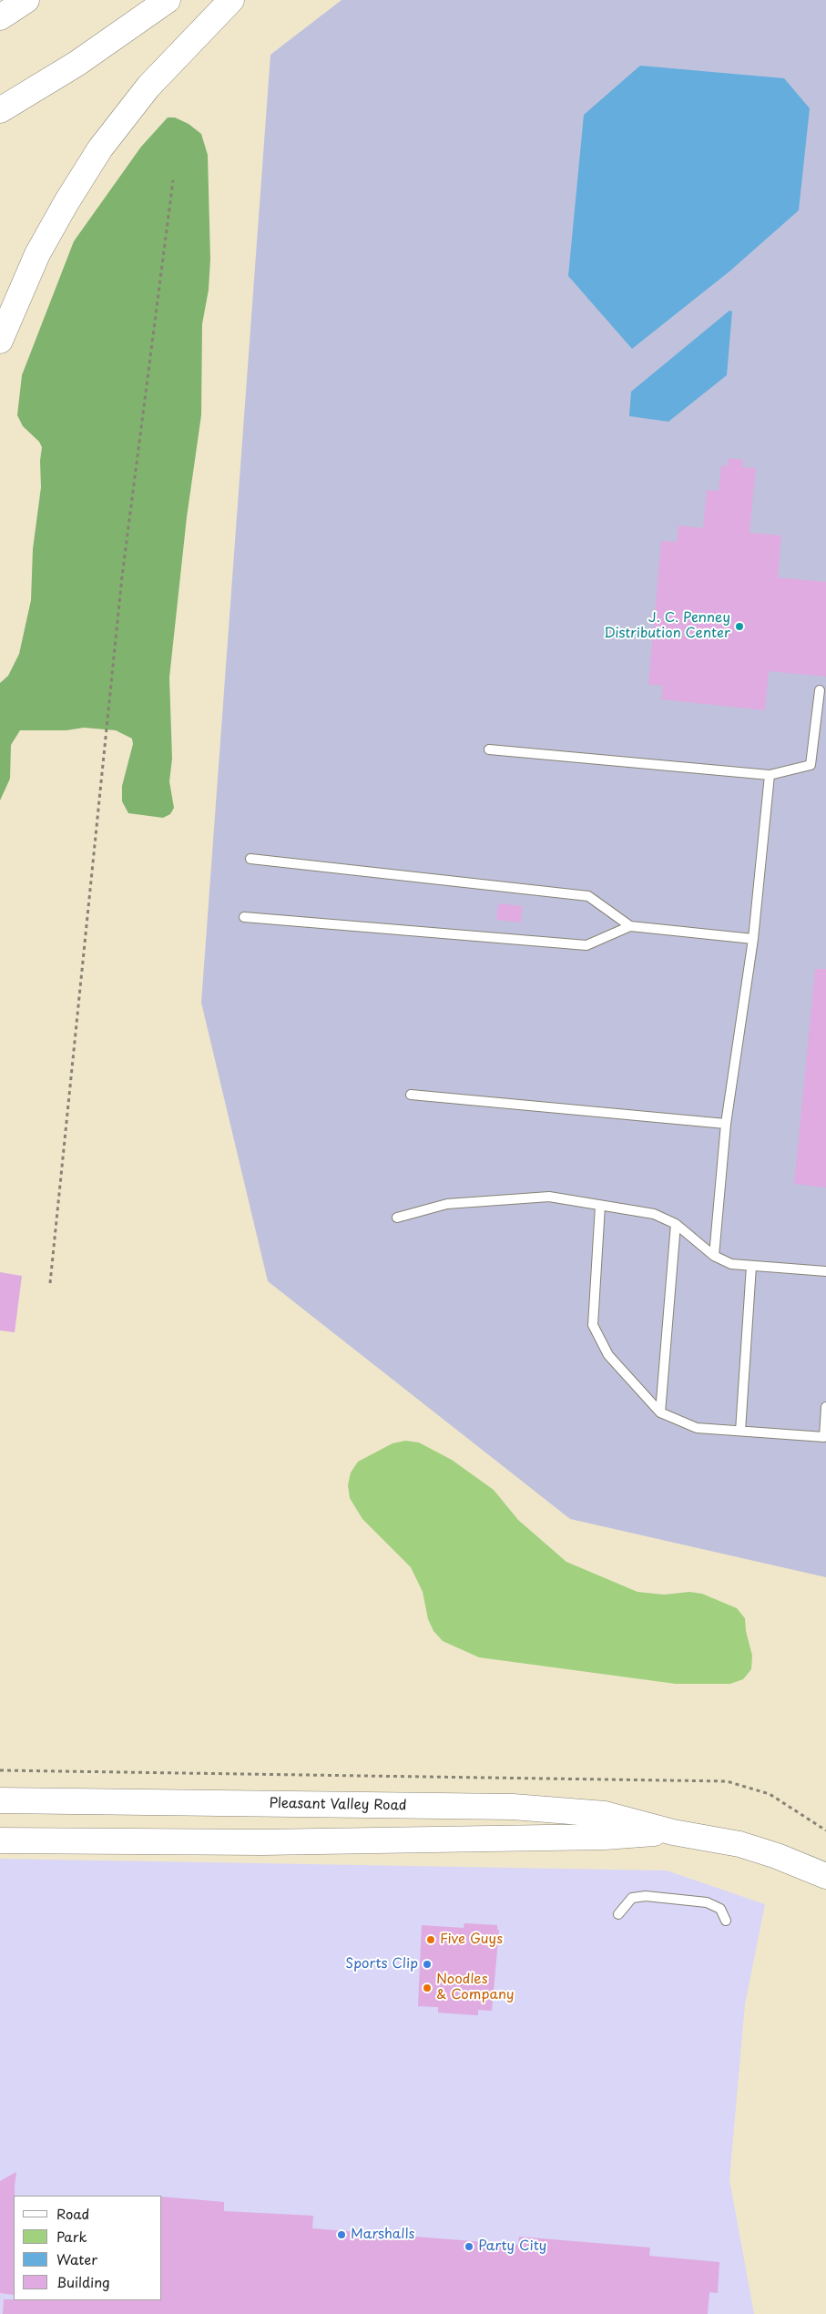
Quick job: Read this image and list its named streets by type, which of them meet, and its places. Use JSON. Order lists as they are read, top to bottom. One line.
{"streets":{"main road":["Pleasant Valley Road"]},"places":["J. C. Penney Distribution Center","Five Guys","Sports Clip","Noodles & Company","Marshalls","Party City"],"legend":["Road","Park","Water","Building"]}
